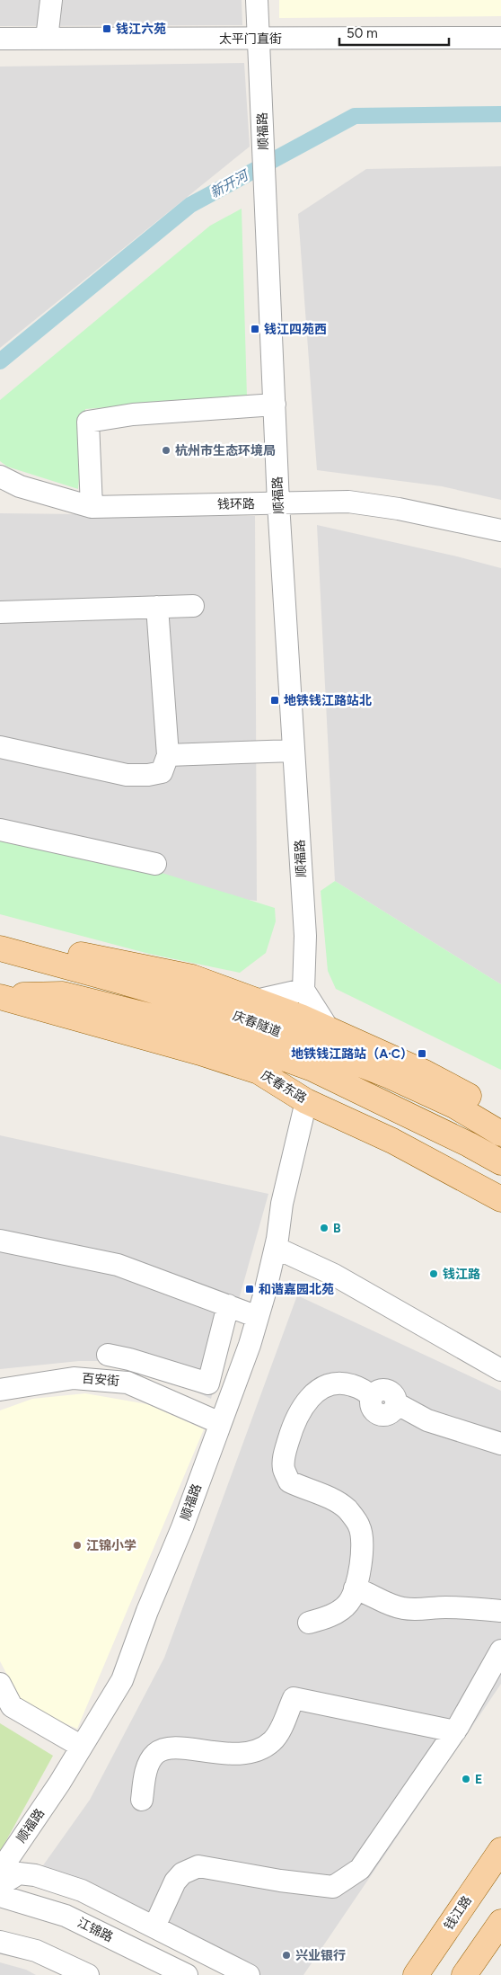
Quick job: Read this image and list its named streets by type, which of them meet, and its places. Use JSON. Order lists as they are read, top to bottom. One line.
{"streets":{"main road":["庆春隧道","庆春东路","钱江路"],"street":["太平门直街","顺福路","钱环路","百安街","江锦路"]},"crossings":[["太平门直街","顺福路"],["顺福路","钱环路"],["顺福路","庆春东路"],["顺福路","百安街"],["庆春隧道","庆春东路"]],"water":["新开河"],"places":{"transit":["钱江六苑","钱江四苑西","地铁钱江路站北","地铁钱江路站（A·C）","和谐嘉园北苑"],"other":["杭州市生态环境局","B","钱江路","江锦小学","E","兴业银行"]},"scale_bar":"50 m"}
